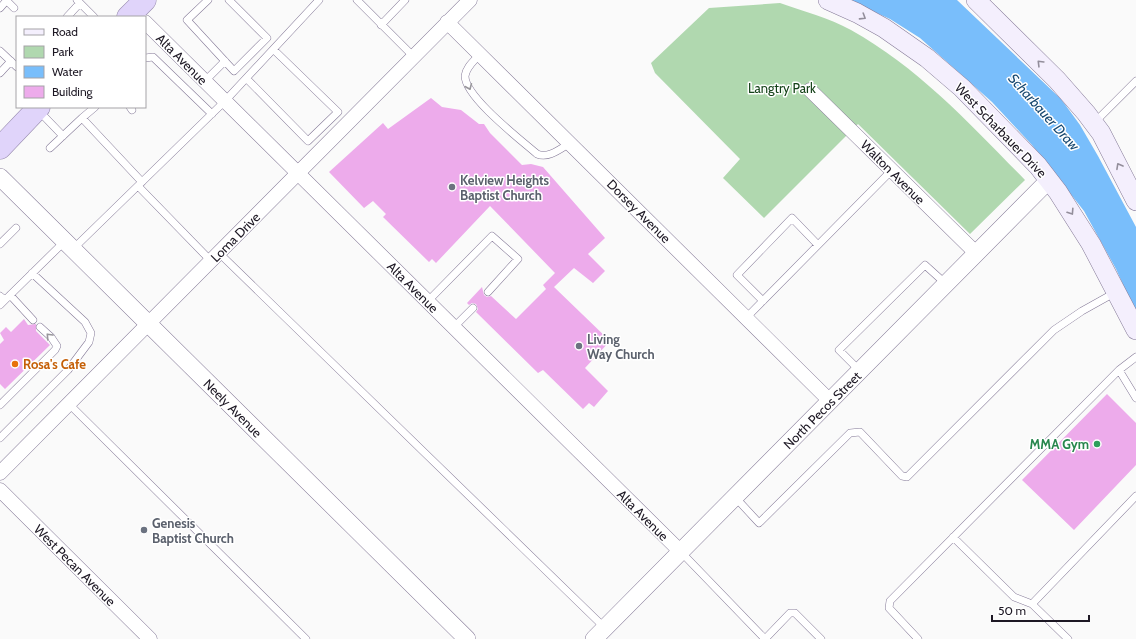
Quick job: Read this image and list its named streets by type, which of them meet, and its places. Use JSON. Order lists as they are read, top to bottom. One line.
{"streets":{"main road":["West Scharbauer Drive"],"street":["Alta Avenue","Walton Avenue","Dorsey Avenue","Loma Drive","Neely Avenue","North Pecos Street","West Pecan Avenue"]},"crossings":[["Alta Avenue","Loma Drive"],["Alta Avenue","North Pecos Street"],["West Scharbauer Drive","North Pecos Street"],["Walton Avenue","North Pecos Street"],["Dorsey Avenue","Loma Drive"],["Dorsey Avenue","North Pecos Street"],["Loma Drive","Neely Avenue"]],"water":["Scharbauer Draw"],"parks":["Langtry Park"],"places":["Kelview Heights Baptist Church","Living Way Church","Rosa's Cafe","MMA Gym","Genesis Baptist Church"],"legend":["Road","Park","Water","Building"],"scale_bar":"50 m"}
